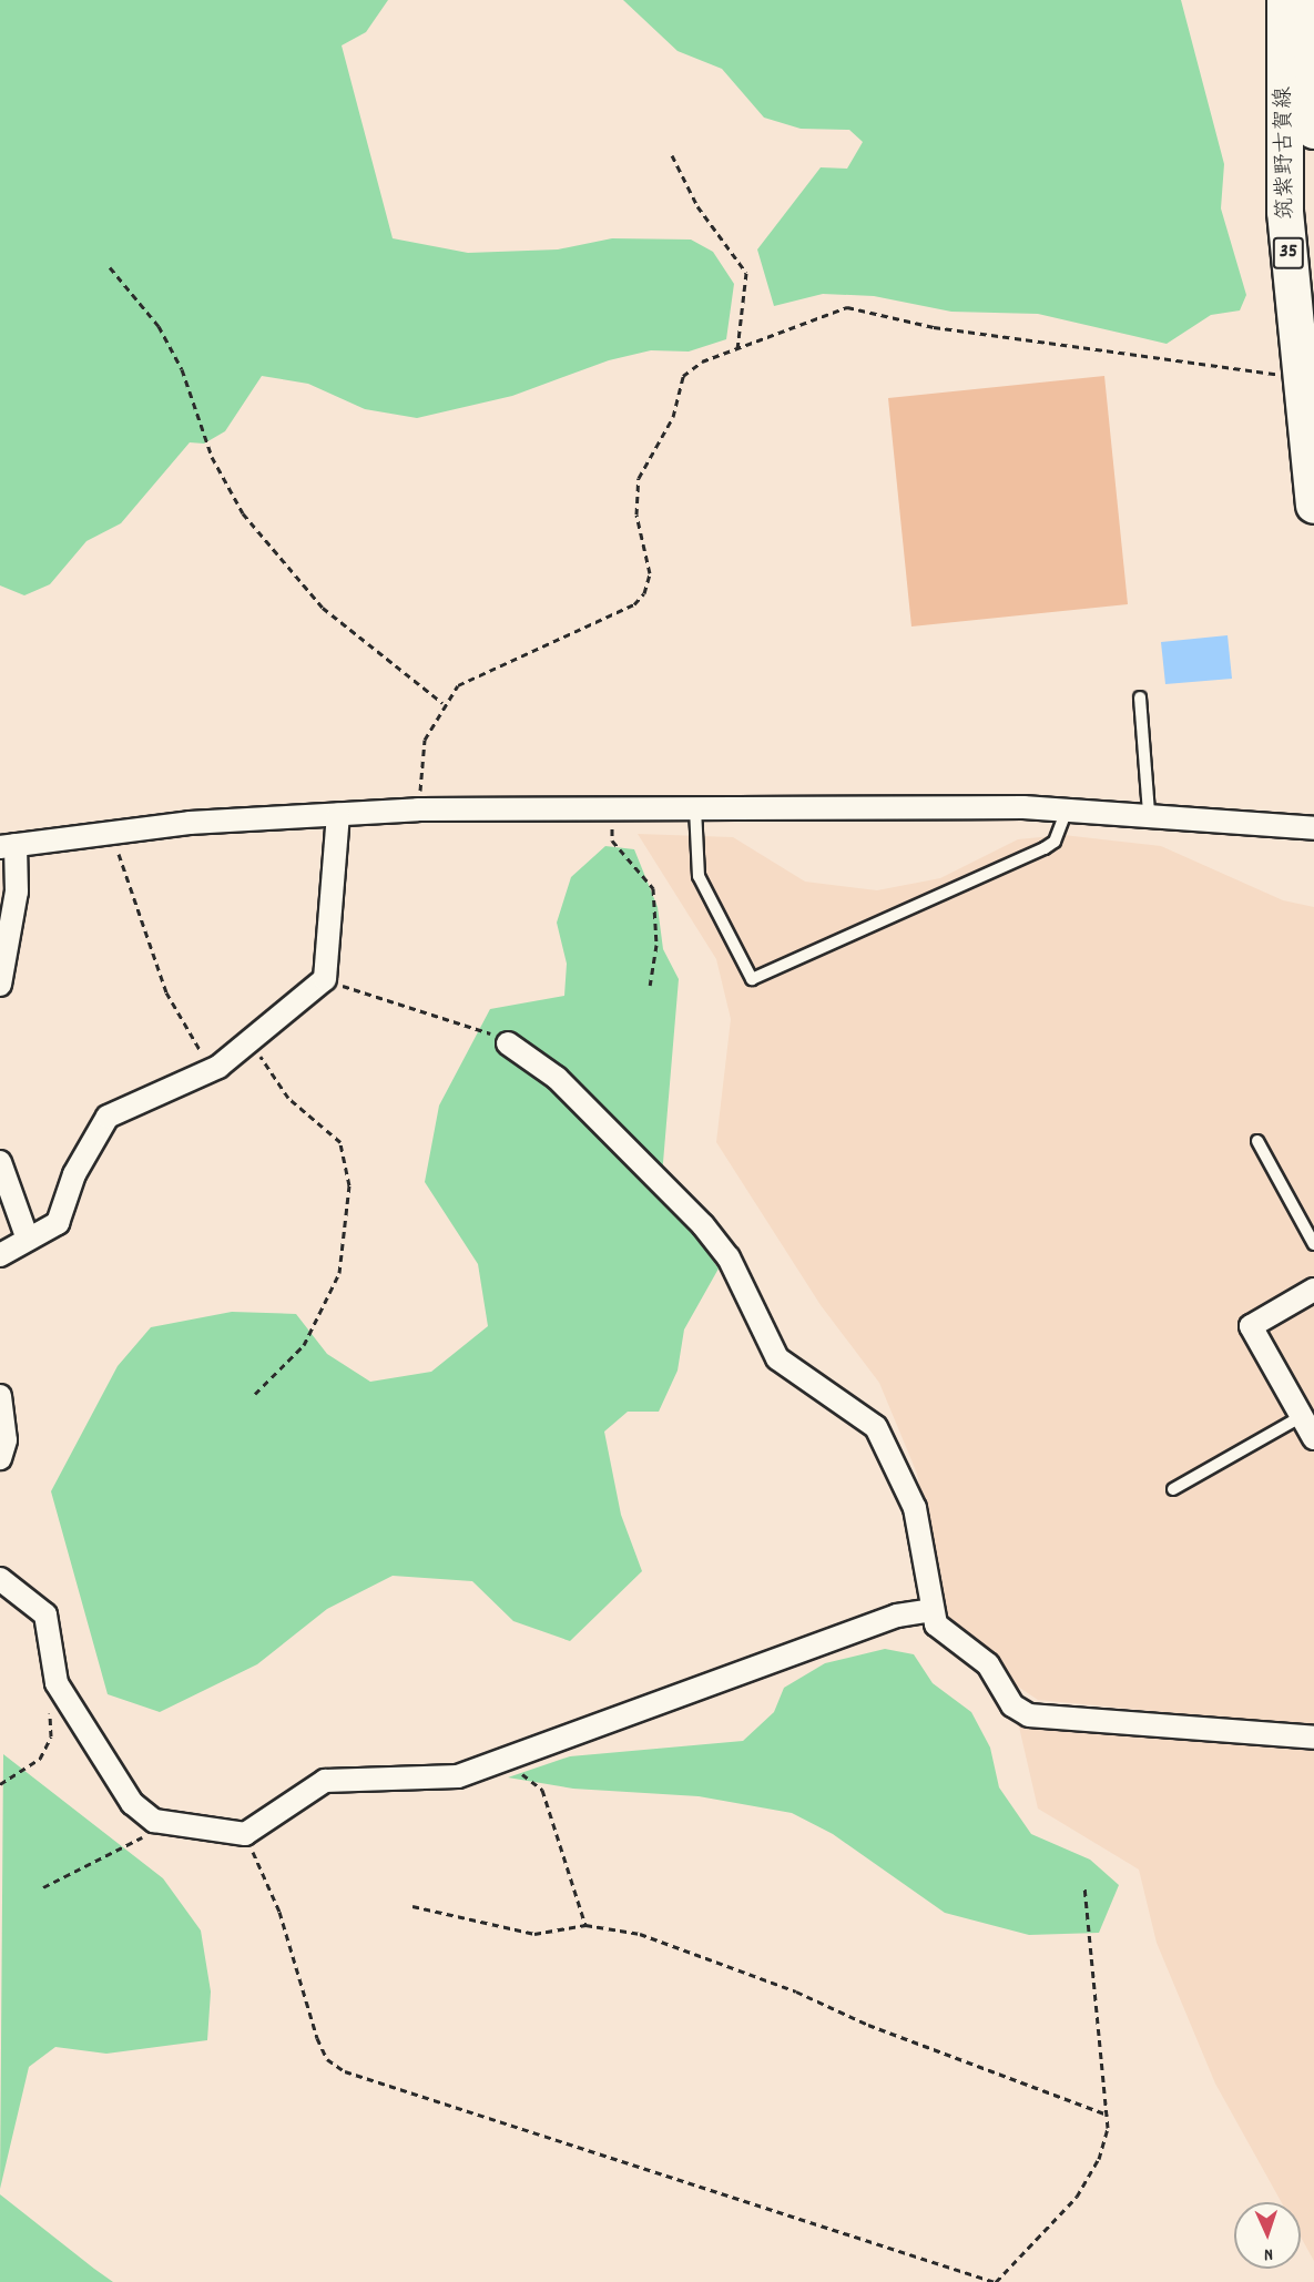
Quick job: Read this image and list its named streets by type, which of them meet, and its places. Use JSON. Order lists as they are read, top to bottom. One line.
{"streets":{"main road":["筑紫野古賀線","35"]},"north":"bottom"}
